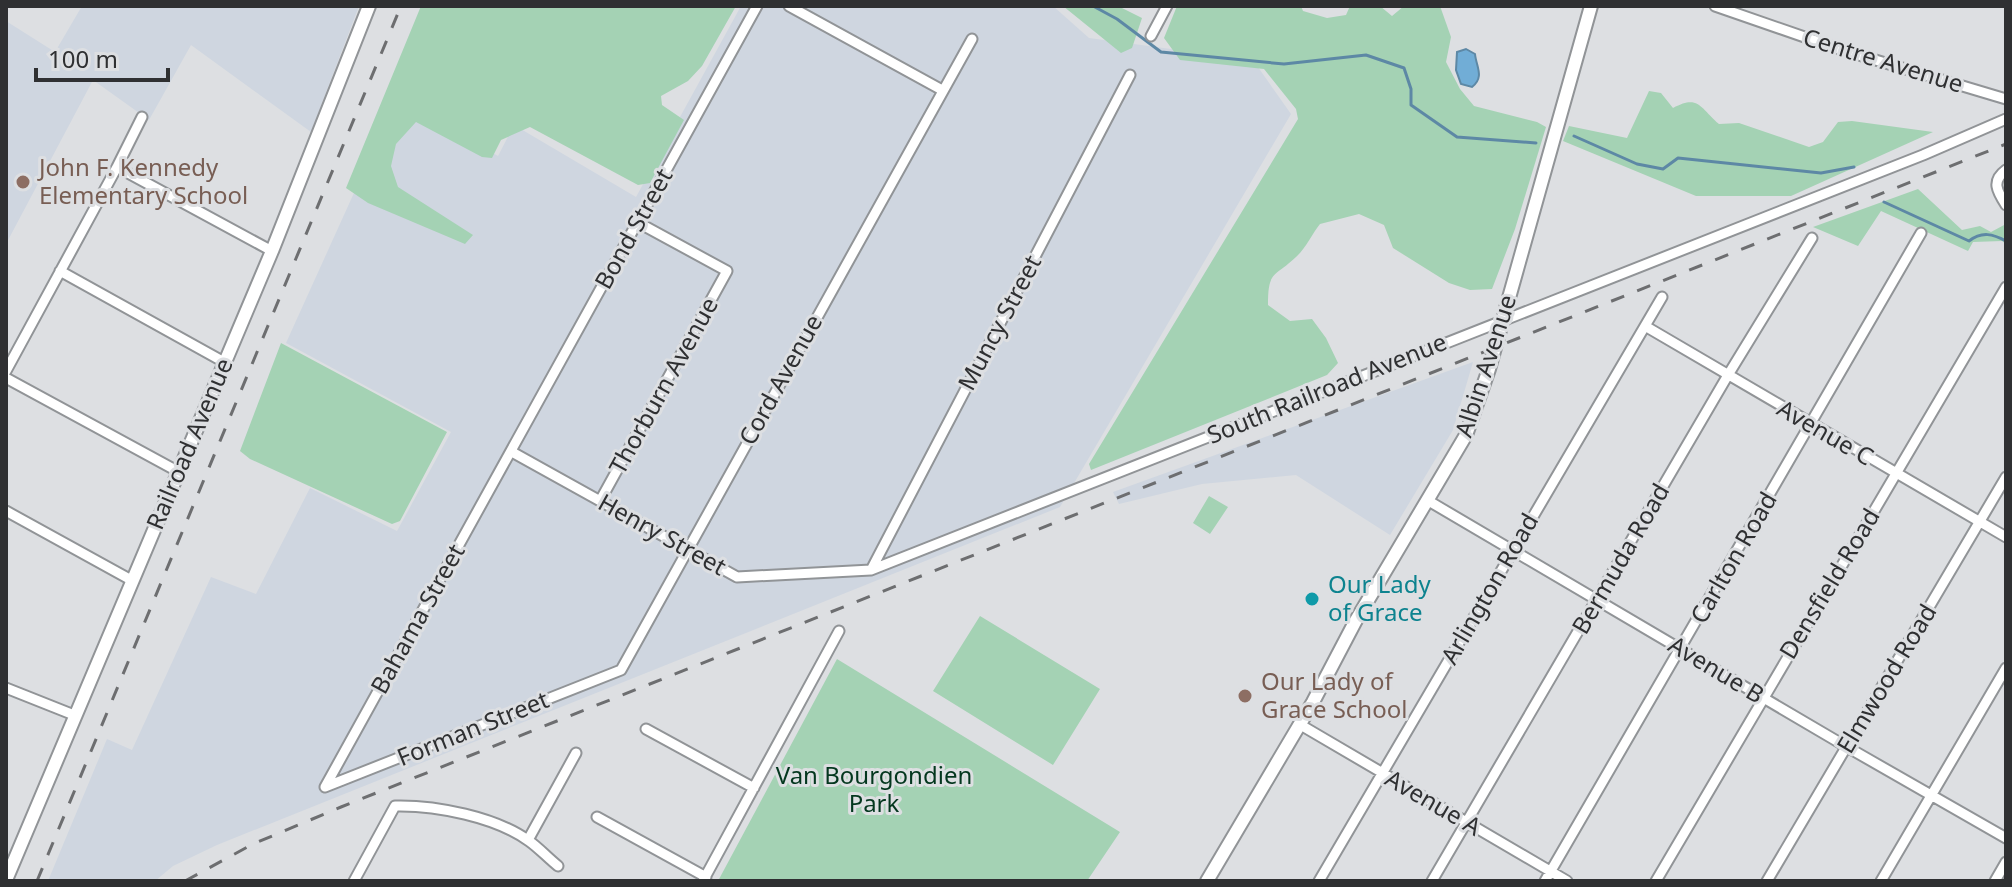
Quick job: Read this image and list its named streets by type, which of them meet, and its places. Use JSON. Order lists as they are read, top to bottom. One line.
{"streets":{"main road":["Albin Avenue","Railroad Avenue"],"street":["Centre Avenue","Bond Street","Muncy Street","Cord Avenue","Thorburn Avenue","South Railroad Avenue","Avenue C","Henry Street","Carlton Road","Bermuda Road","Densfield Road","Arlington Road","Bahama Street","Avenue B","Elmwood Road","Forman Street","Avenue A"]},"crossings":[["Bond Street","Thorburn Avenue"],["Bond Street","Henry Street"],["Bond Street","Bahama Street"],["Muncy Street","South Railroad Avenue"],["Muncy Street","Henry Street"],["Albin Avenue","South Railroad Avenue"],["Albin Avenue","Avenue B"],["Albin Avenue","Avenue A"],["Cord Avenue","Henry Street"],["Cord Avenue","Forman Street"],["Thorburn Avenue","Henry Street"],["South Railroad Avenue","Henry Street"],["Avenue C","Carlton Road"],["Avenue C","Bermuda Road"],["Avenue C","Densfield Road"],["Avenue C","Arlington Road"],["Avenue C","Elmwood Road"],["Henry Street","Bahama Street"],["Carlton Road","Avenue B"],["Carlton Road","Avenue A"],["Bermuda Road","Avenue B"],["Bermuda Road","Avenue A"],["Densfield Road","Avenue B"],["Arlington Road","Avenue B"],["Arlington Road","Avenue A"],["Bahama Street","Forman Street"],["Avenue B","Elmwood Road"]],"parks":["Van Bourgondien Park"],"places":["John F. Kennedy Elementary School","Our Lady of Grace","Our Lady of Grace School"],"scale_bar":"100 m"}
